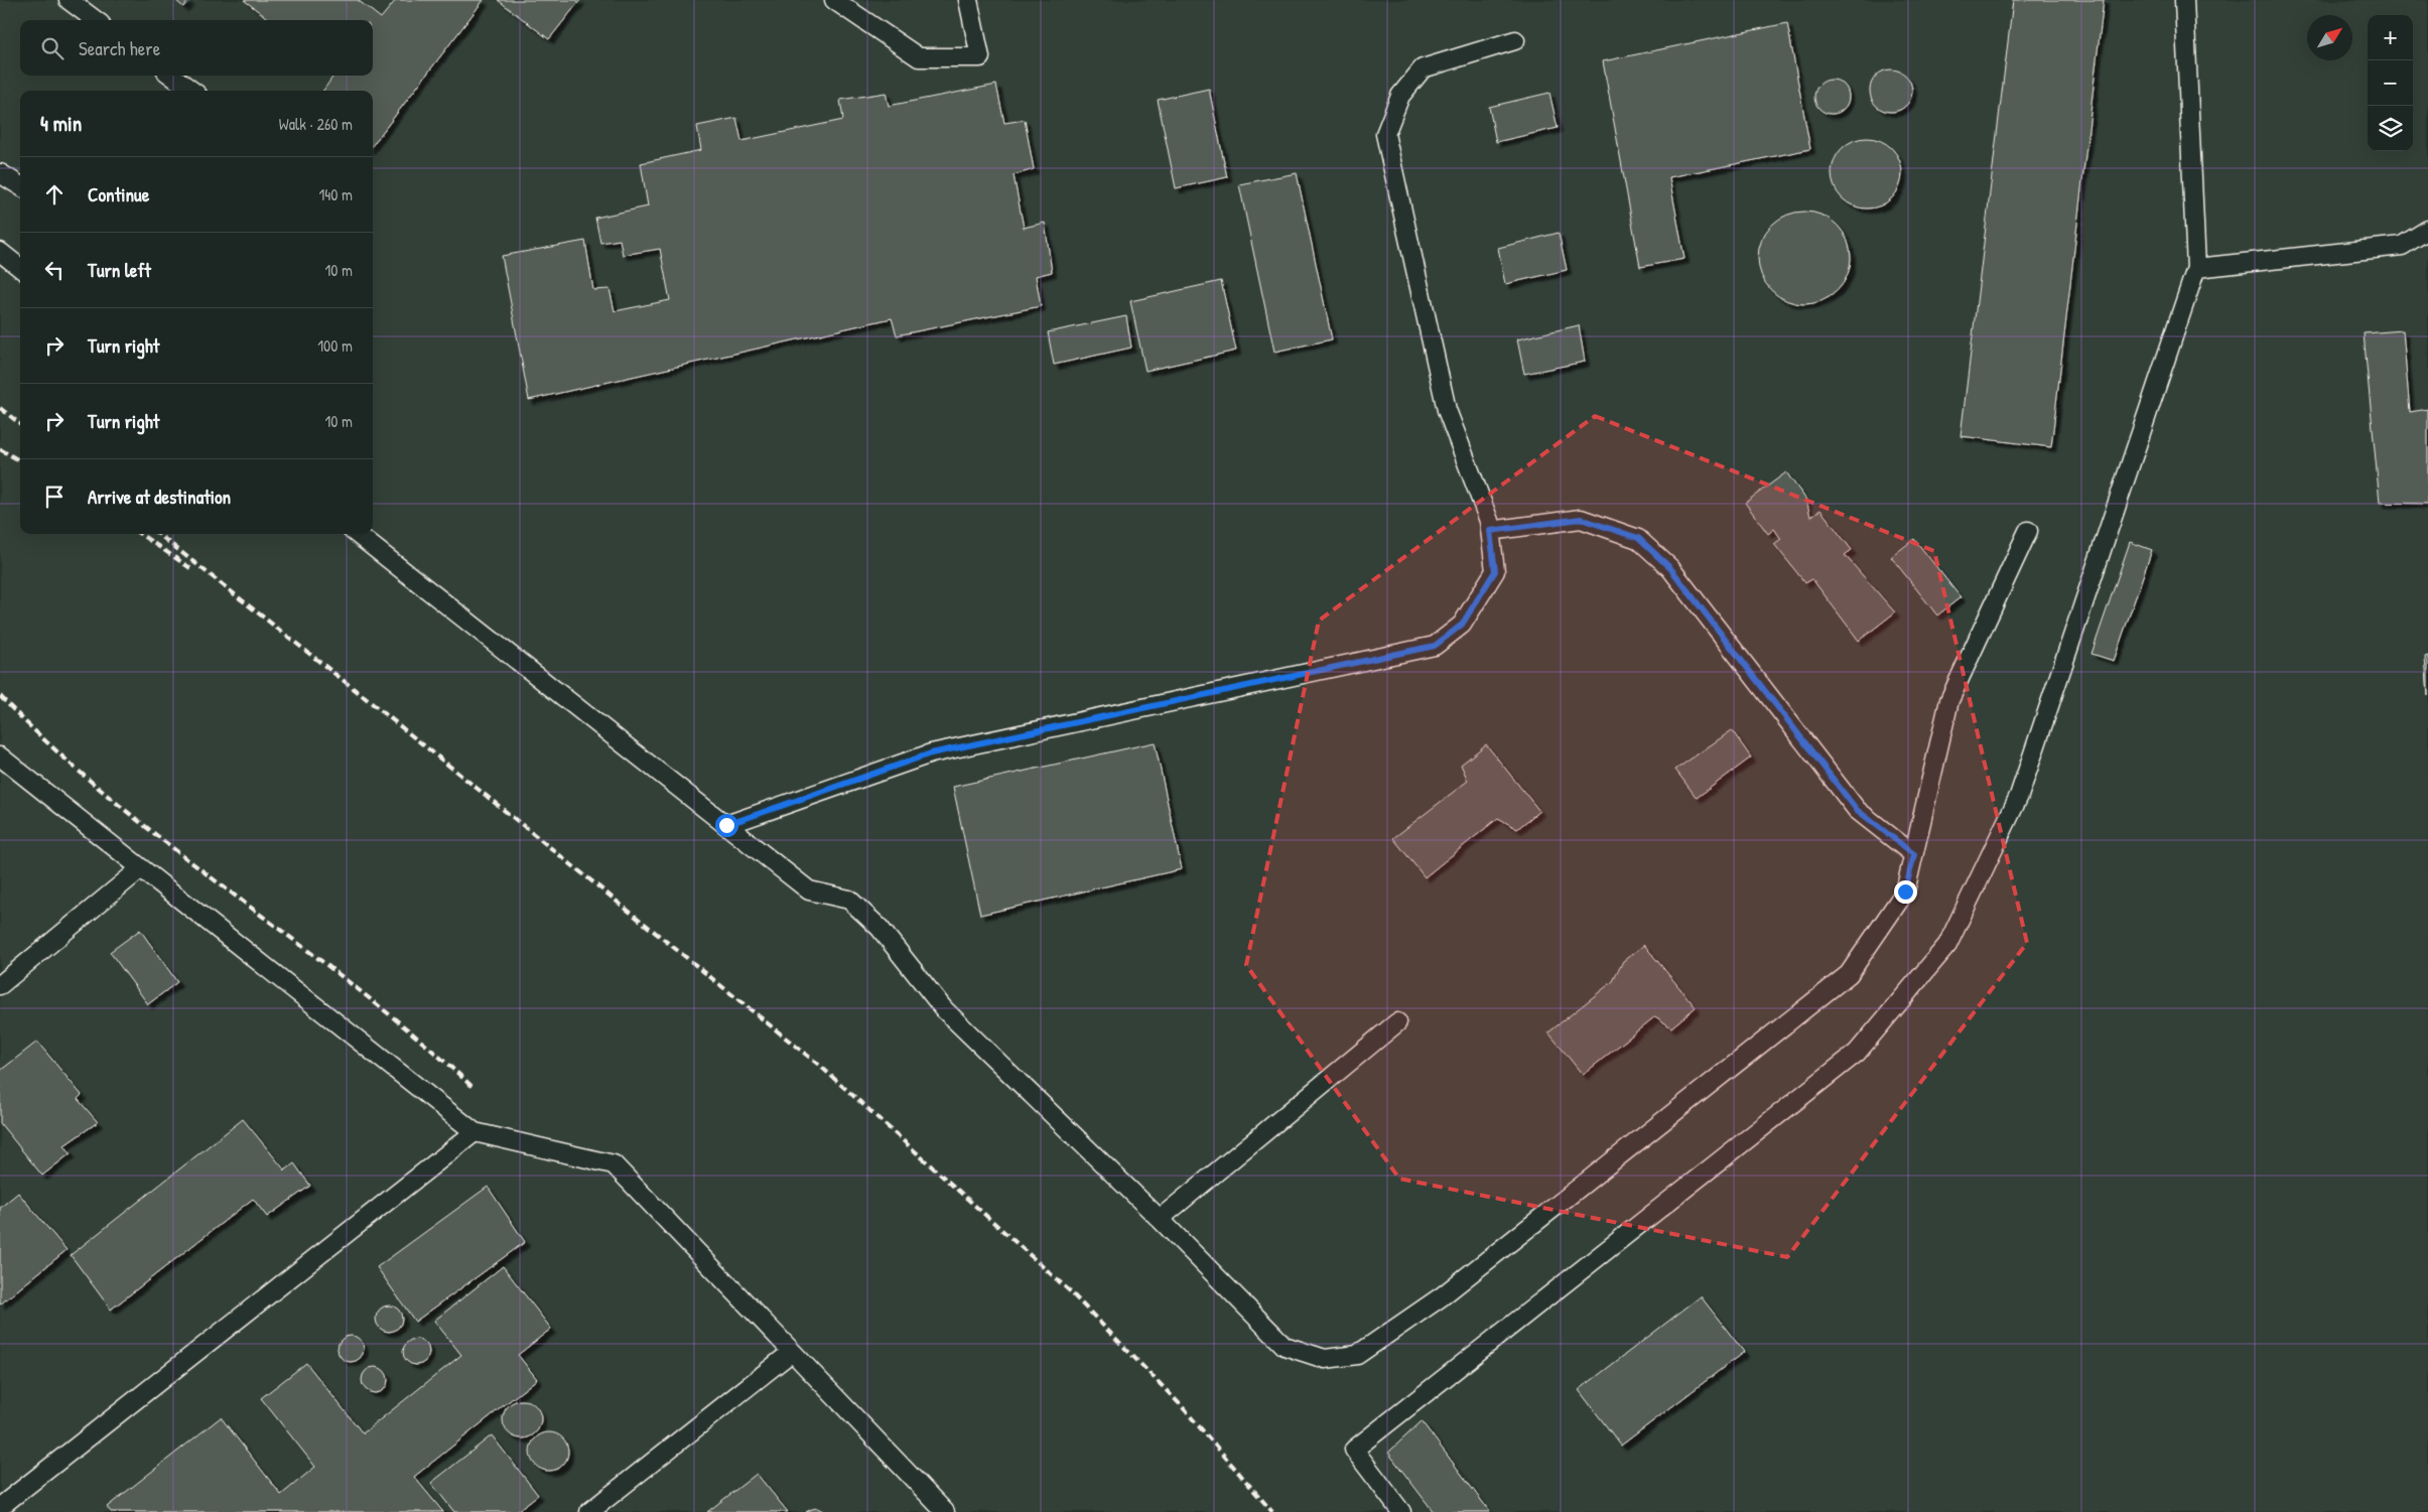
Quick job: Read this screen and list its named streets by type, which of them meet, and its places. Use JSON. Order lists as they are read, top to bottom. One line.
{"north":"top right","page":{"map_buttons":["+","−"],"search":"Search here","heading":["4 min","Walk · 260 m"],"list":[["Continue","140 m"],["Turn left","10 m"],["Turn right","100 m"],["Turn right","10 m"],"Arrive at destination"]}}
